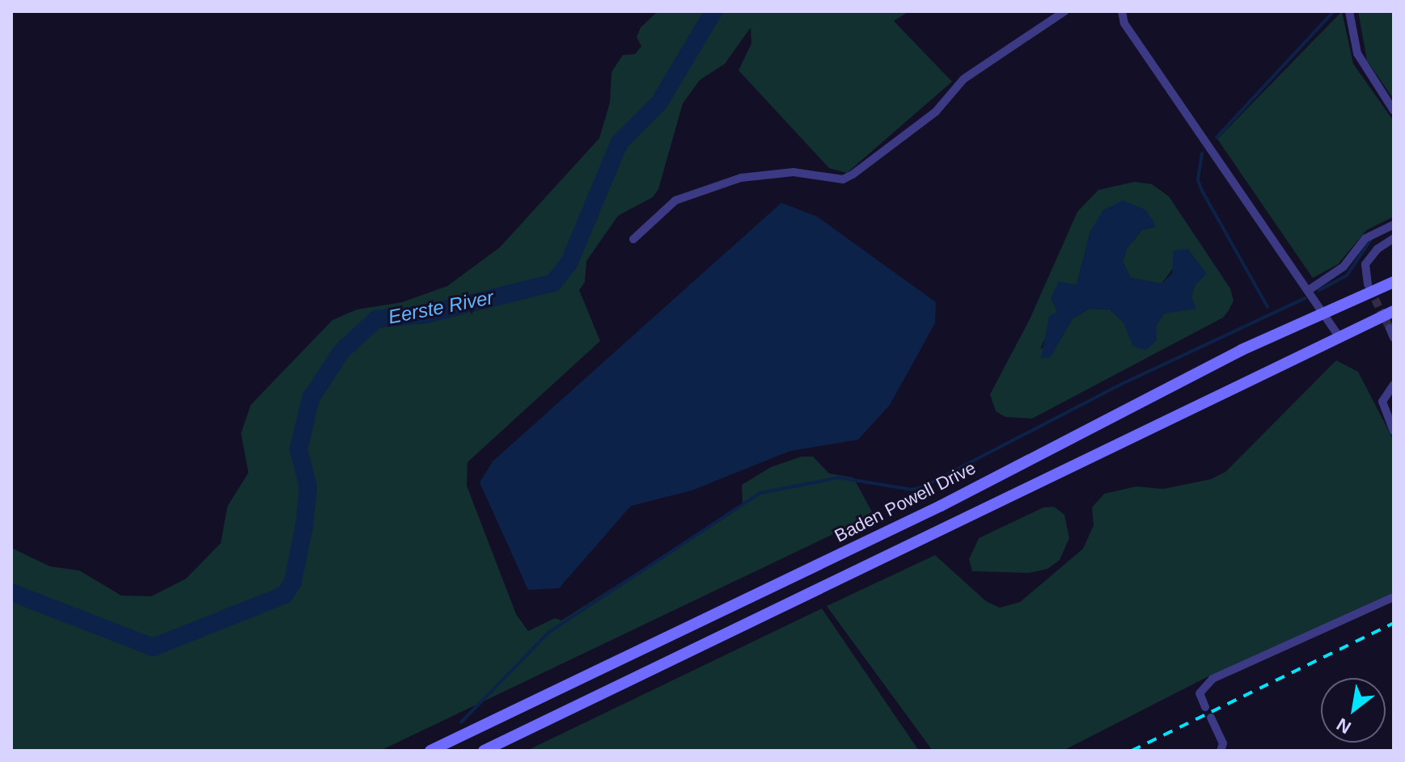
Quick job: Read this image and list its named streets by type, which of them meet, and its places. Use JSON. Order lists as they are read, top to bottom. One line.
{"streets":{"main road":["Baden Powell Drive"]},"water":["Eerste River"],"north":"bottom left"}
